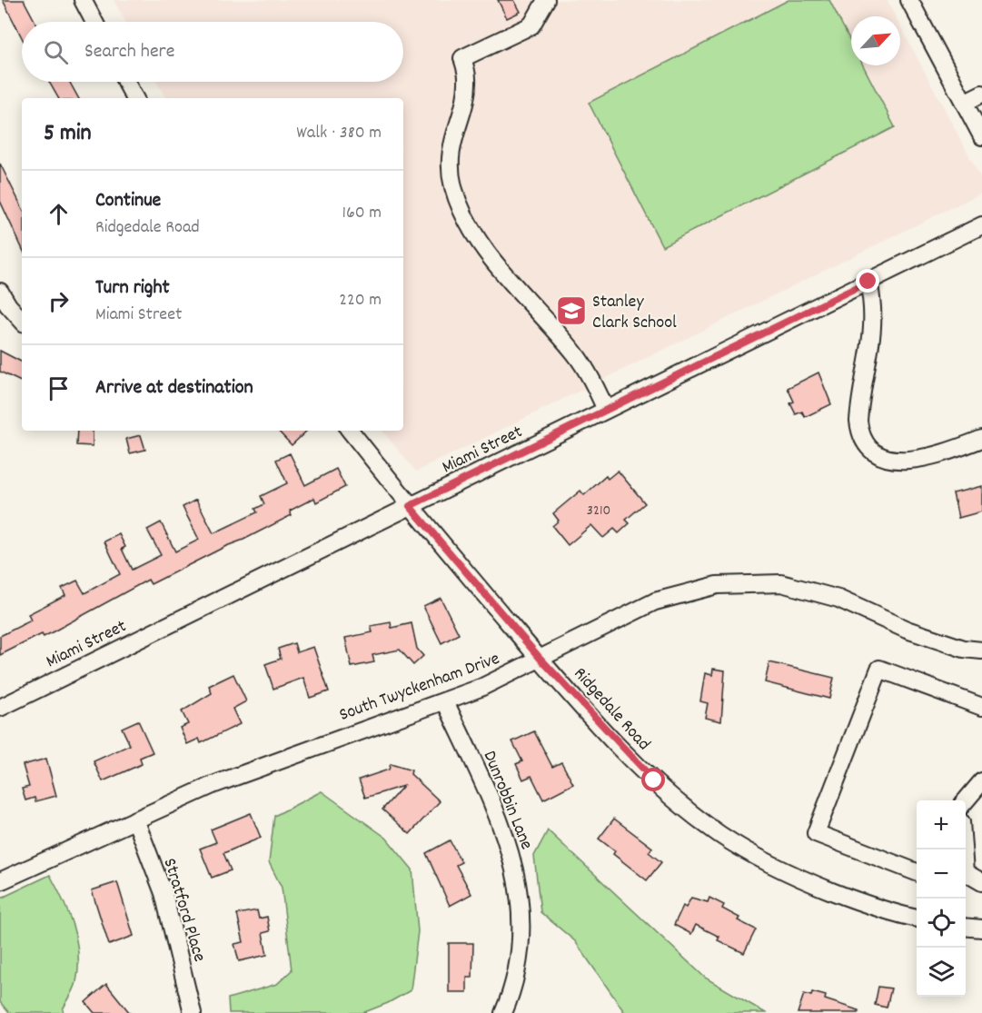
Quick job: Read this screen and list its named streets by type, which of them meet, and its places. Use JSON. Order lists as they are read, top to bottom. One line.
{"streets":{"street":["Miami Street","South Twyckenham Drive","Ridgedale Road","Dunrobbin Lane","Stratford Place"]},"crossings":[["Miami Street","Ridgedale Road"],["South Twyckenham Drive","Ridgedale Road"],["South Twyckenham Drive","Dunrobbin Lane"],["South Twyckenham Drive","Stratford Place"]],"places":{"school or university":["Stanley Clark School"]},"house_numbers":["3210"],"north":"top right","page":{"search":"Search here","heading":["5 min","Walk · 380 m"],"list":[["Continue","Ridgedale Road","160 m"],["Turn right","Miami Street","220 m"],"Arrive at destination"],"map_buttons":["+","−"]}}
